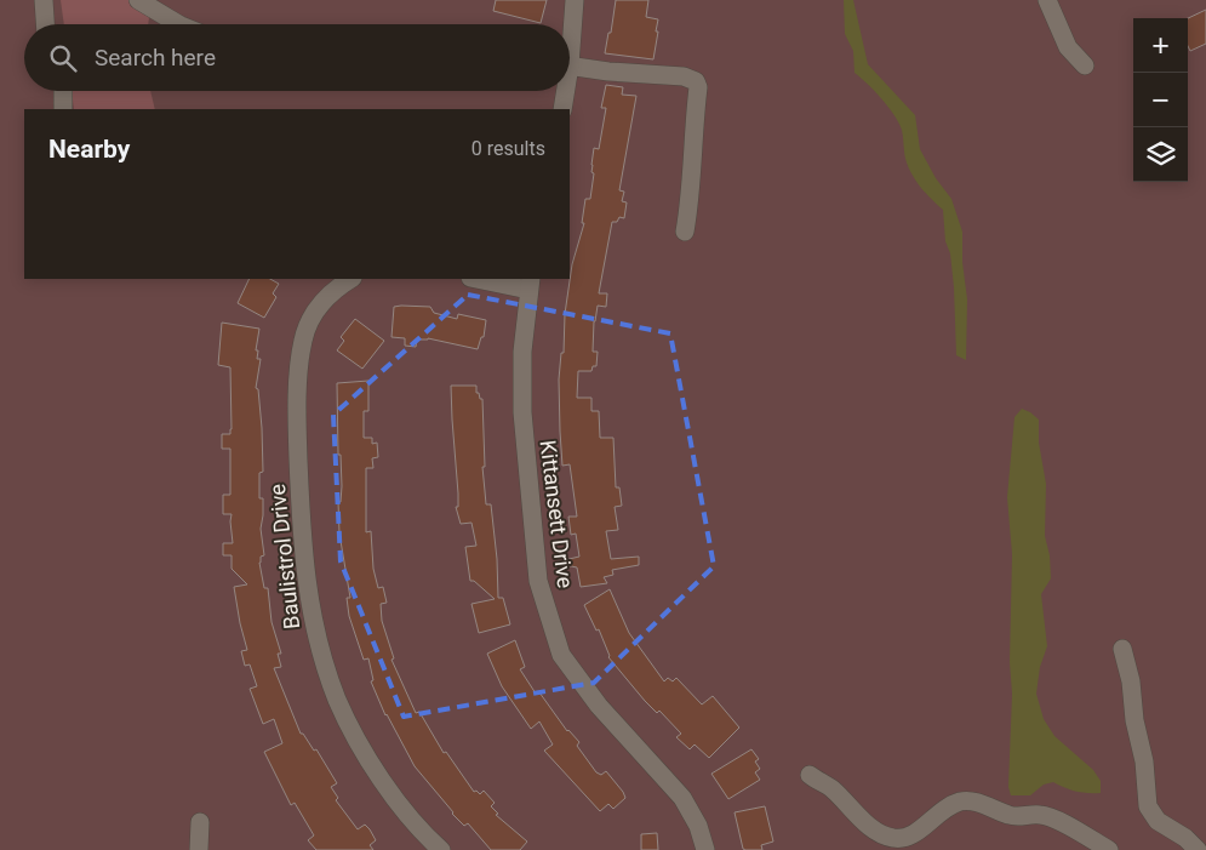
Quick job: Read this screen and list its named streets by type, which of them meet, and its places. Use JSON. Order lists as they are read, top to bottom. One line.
{"streets":{"street":["Kittansett Drive","Baulistrol Drive"]},"page":{"map_buttons":["+","−"],"search":"Search here","heading":["Nearby","0 results"]}}
